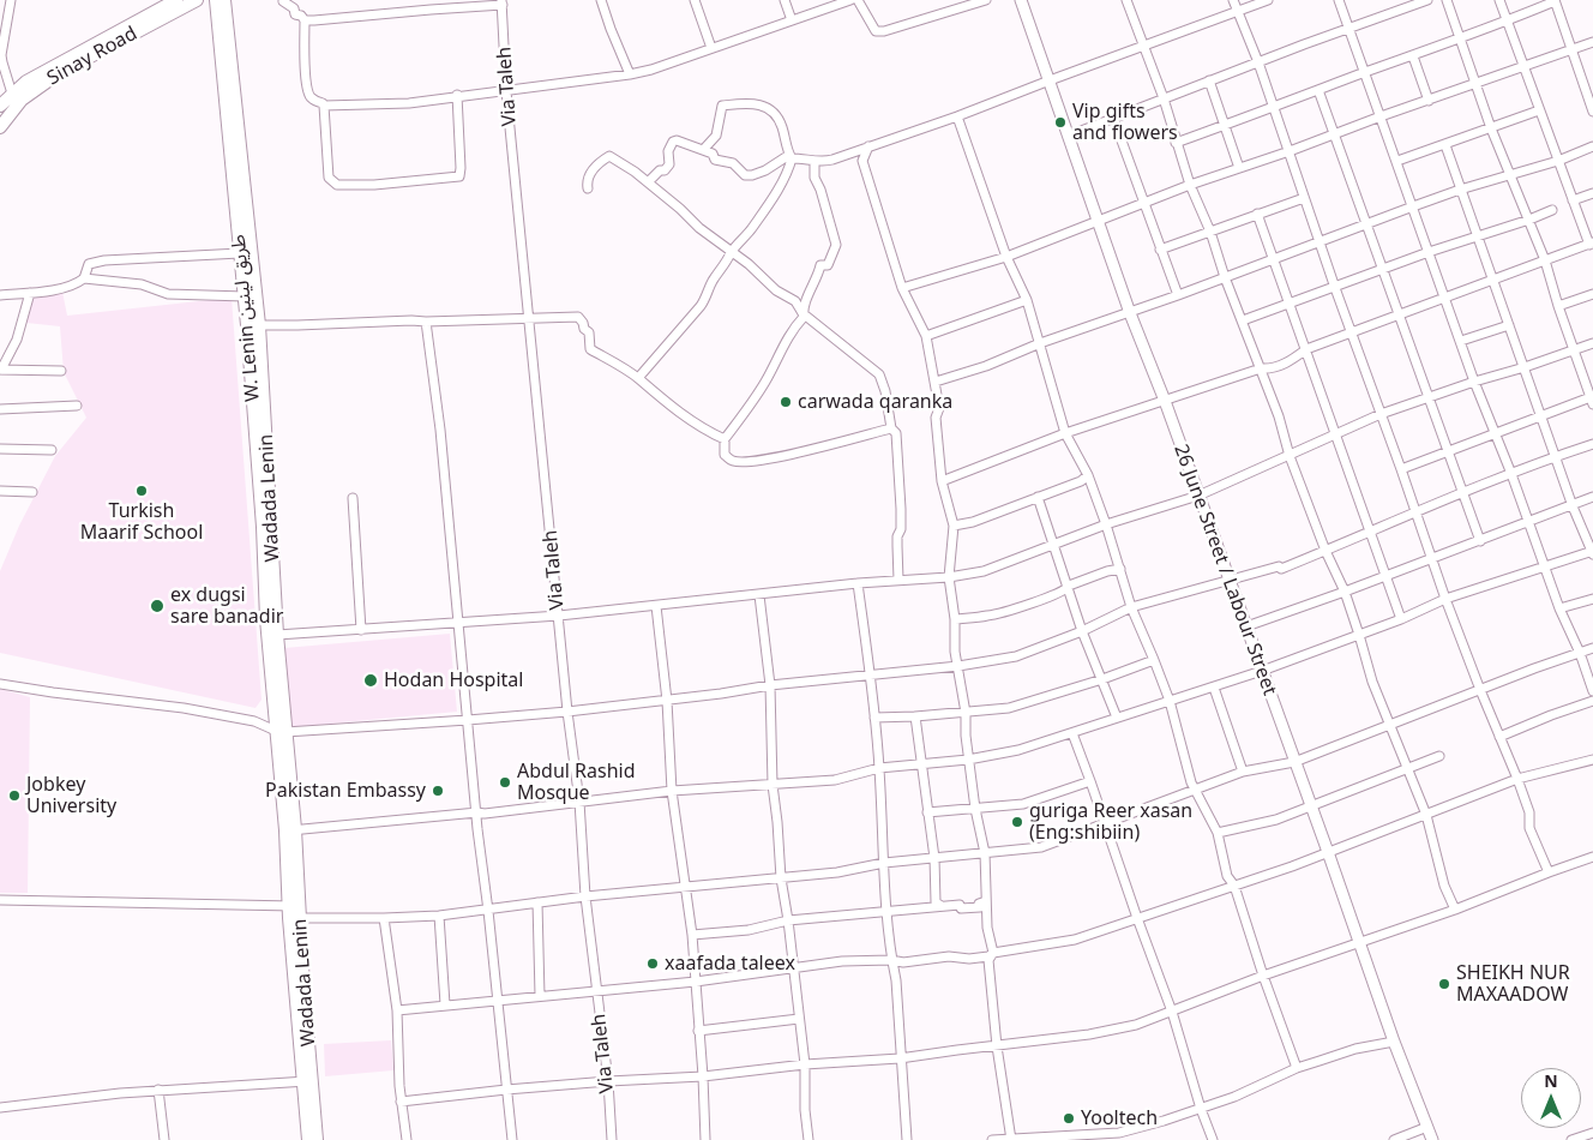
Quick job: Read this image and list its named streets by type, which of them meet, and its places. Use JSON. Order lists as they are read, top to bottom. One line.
{"streets":{"main road":["Sinay Road","W. Lenin طريق لينين","Wadada Lenin"],"street":["Via Taleh","26 June Street / Labour Street"]},"crossings":[["W. Lenin طريق لينين","Wadada Lenin"]],"places":["Vip gifts and flowers","carwada qaranka","Turkish Maarif School","ex dugsi sare banadir","Hodan Hospital","Abdul Rashid Mosque","Pakistan Embassy","Jobkey University","guriga Reer xasan (Eng:shibiin)","xaafada taleex","SHEIKH NUR MAXAADOW","Yooltech"],"north":"top"}
